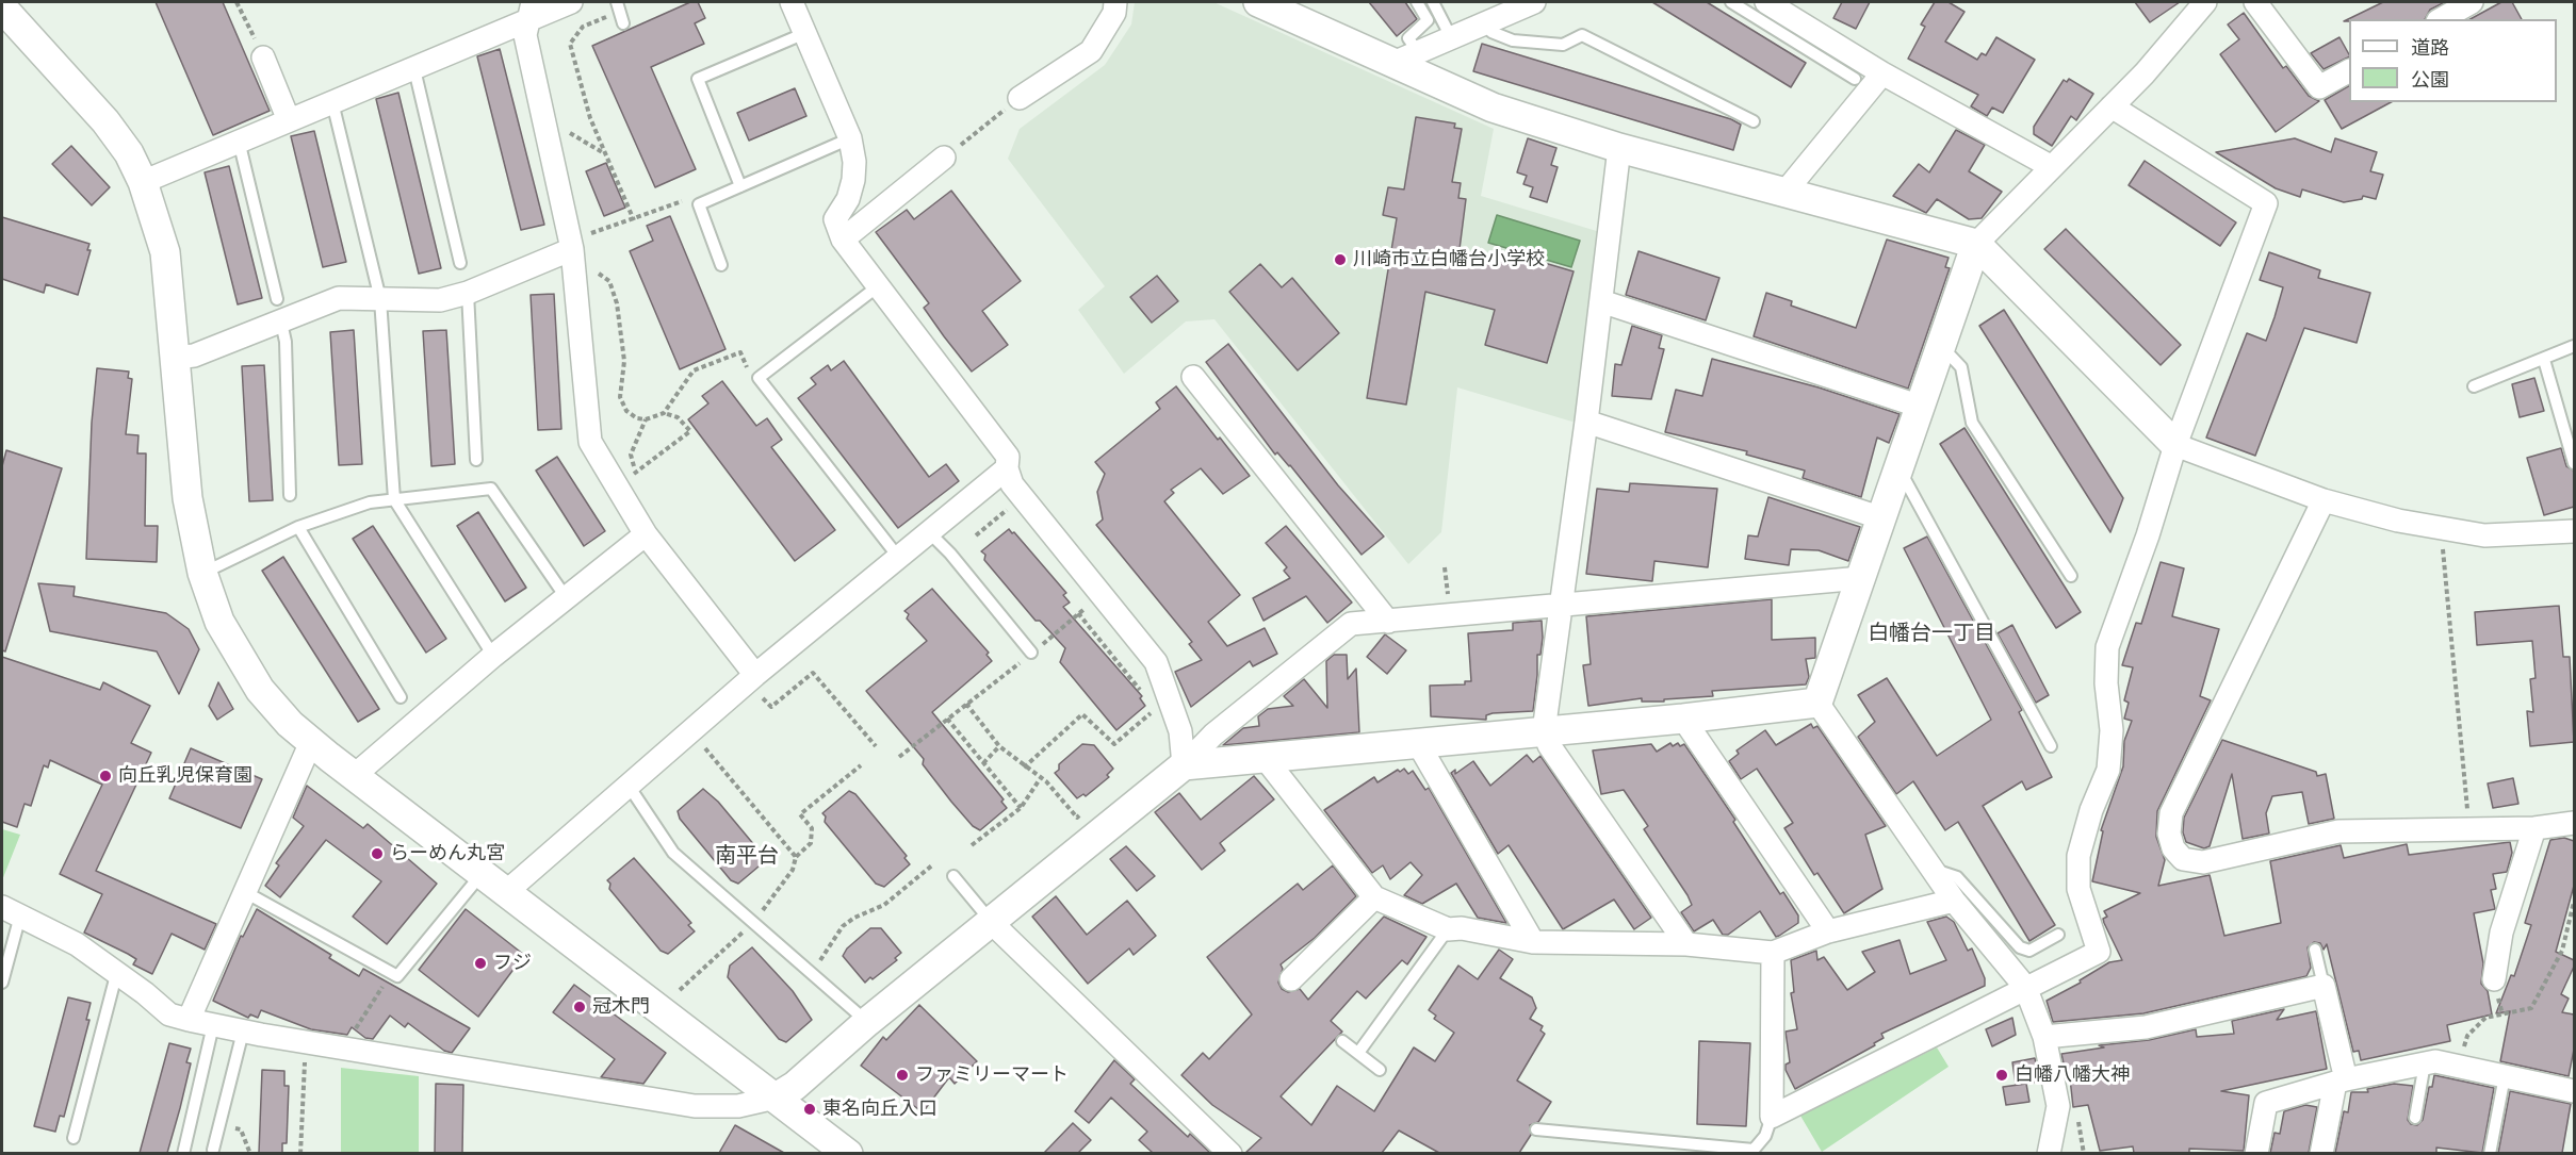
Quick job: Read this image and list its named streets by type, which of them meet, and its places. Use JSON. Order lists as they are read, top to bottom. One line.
{"districts":["白幡台一丁目","南平台"],"places":["川崎市立白幡台小学校","向丘乳児保育園","らーめん丸宮","フジ","冠木門","ファミリーマート","白幡八幡大神","東名向丘入口"],"legend":["道路","公園"]}
